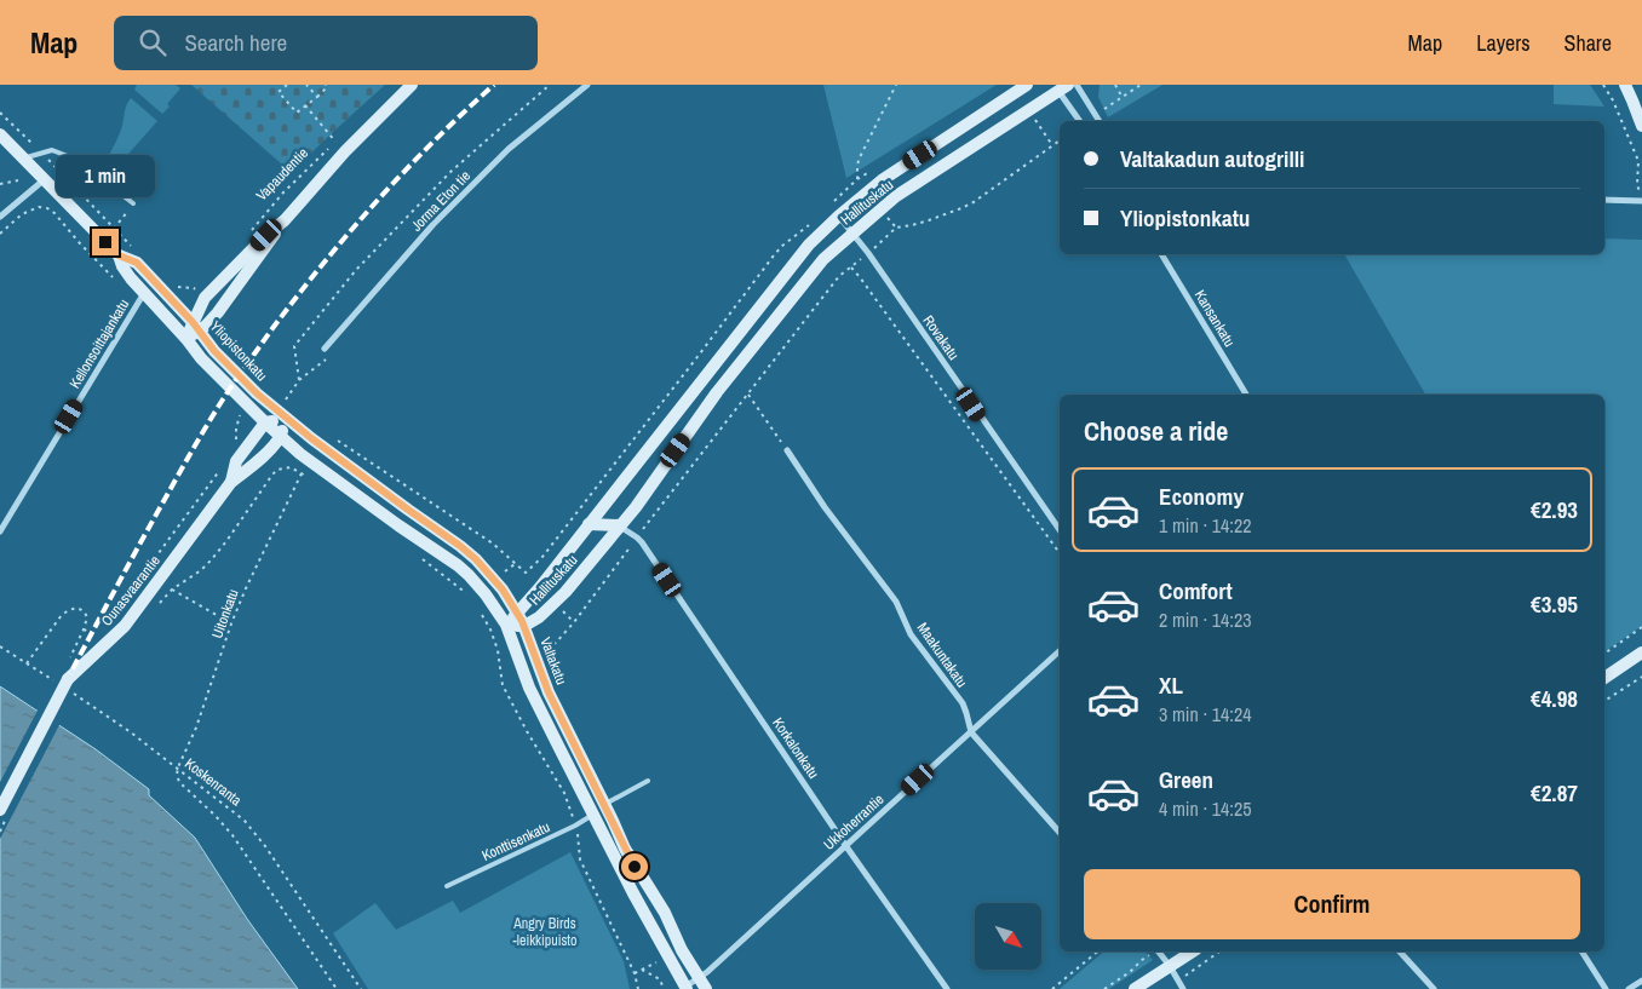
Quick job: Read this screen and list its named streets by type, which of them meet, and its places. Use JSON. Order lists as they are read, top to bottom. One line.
{"streets":{"street":["Vapaudentie","Jorma Eton tie","Hallituskatu","Kansankatu","Rovakatu","Kellonsoittajankatu","Yliopistonkatu","Ounasvaarantie","Maakuntakatu","Valtakatu","Korkalonkatu","Ukkoherrantie"],"lane":["Konttisenkatu"],"path":["Uitonkatu","Koskenranta"]},"crossings":[["Vapaudentie","Yliopistonkatu"],["Hallituskatu","Rovakatu"],["Hallituskatu","Valtakatu"],["Hallituskatu","Korkalonkatu"],["Kellonsoittajankatu","Yliopistonkatu"],["Yliopistonkatu","Ounasvaarantie"],["Yliopistonkatu","Valtakatu"],["Ounasvaarantie","Koskenranta"],["Uitonkatu","Koskenranta"],["Maakuntakatu","Ukkoherrantie"],["Valtakatu","Ukkoherrantie"],["Korkalonkatu","Ukkoherrantie"]],"parks":["Angry Birds -leikkipuisto"],"north":"bottom right","page":{"header":"Map","search":"Search here","nav":["Map","Layers","Share"],"banner":["Valtakadun autogrilli","Yliopistonkatu"],"bubble":"1 min","heading":"Choose a ride","list":[{"name":"Economy","note":"1 min · 14:22","value":"€2.93"},{"name":"Comfort","note":"2 min · 14:23","value":"€3.95"},{"name":"XL","note":"3 min · 14:24","value":"€4.98"},{"name":"Green","note":"4 min · 14:25","value":"€2.87"}],"buttons":"Confirm"}}
